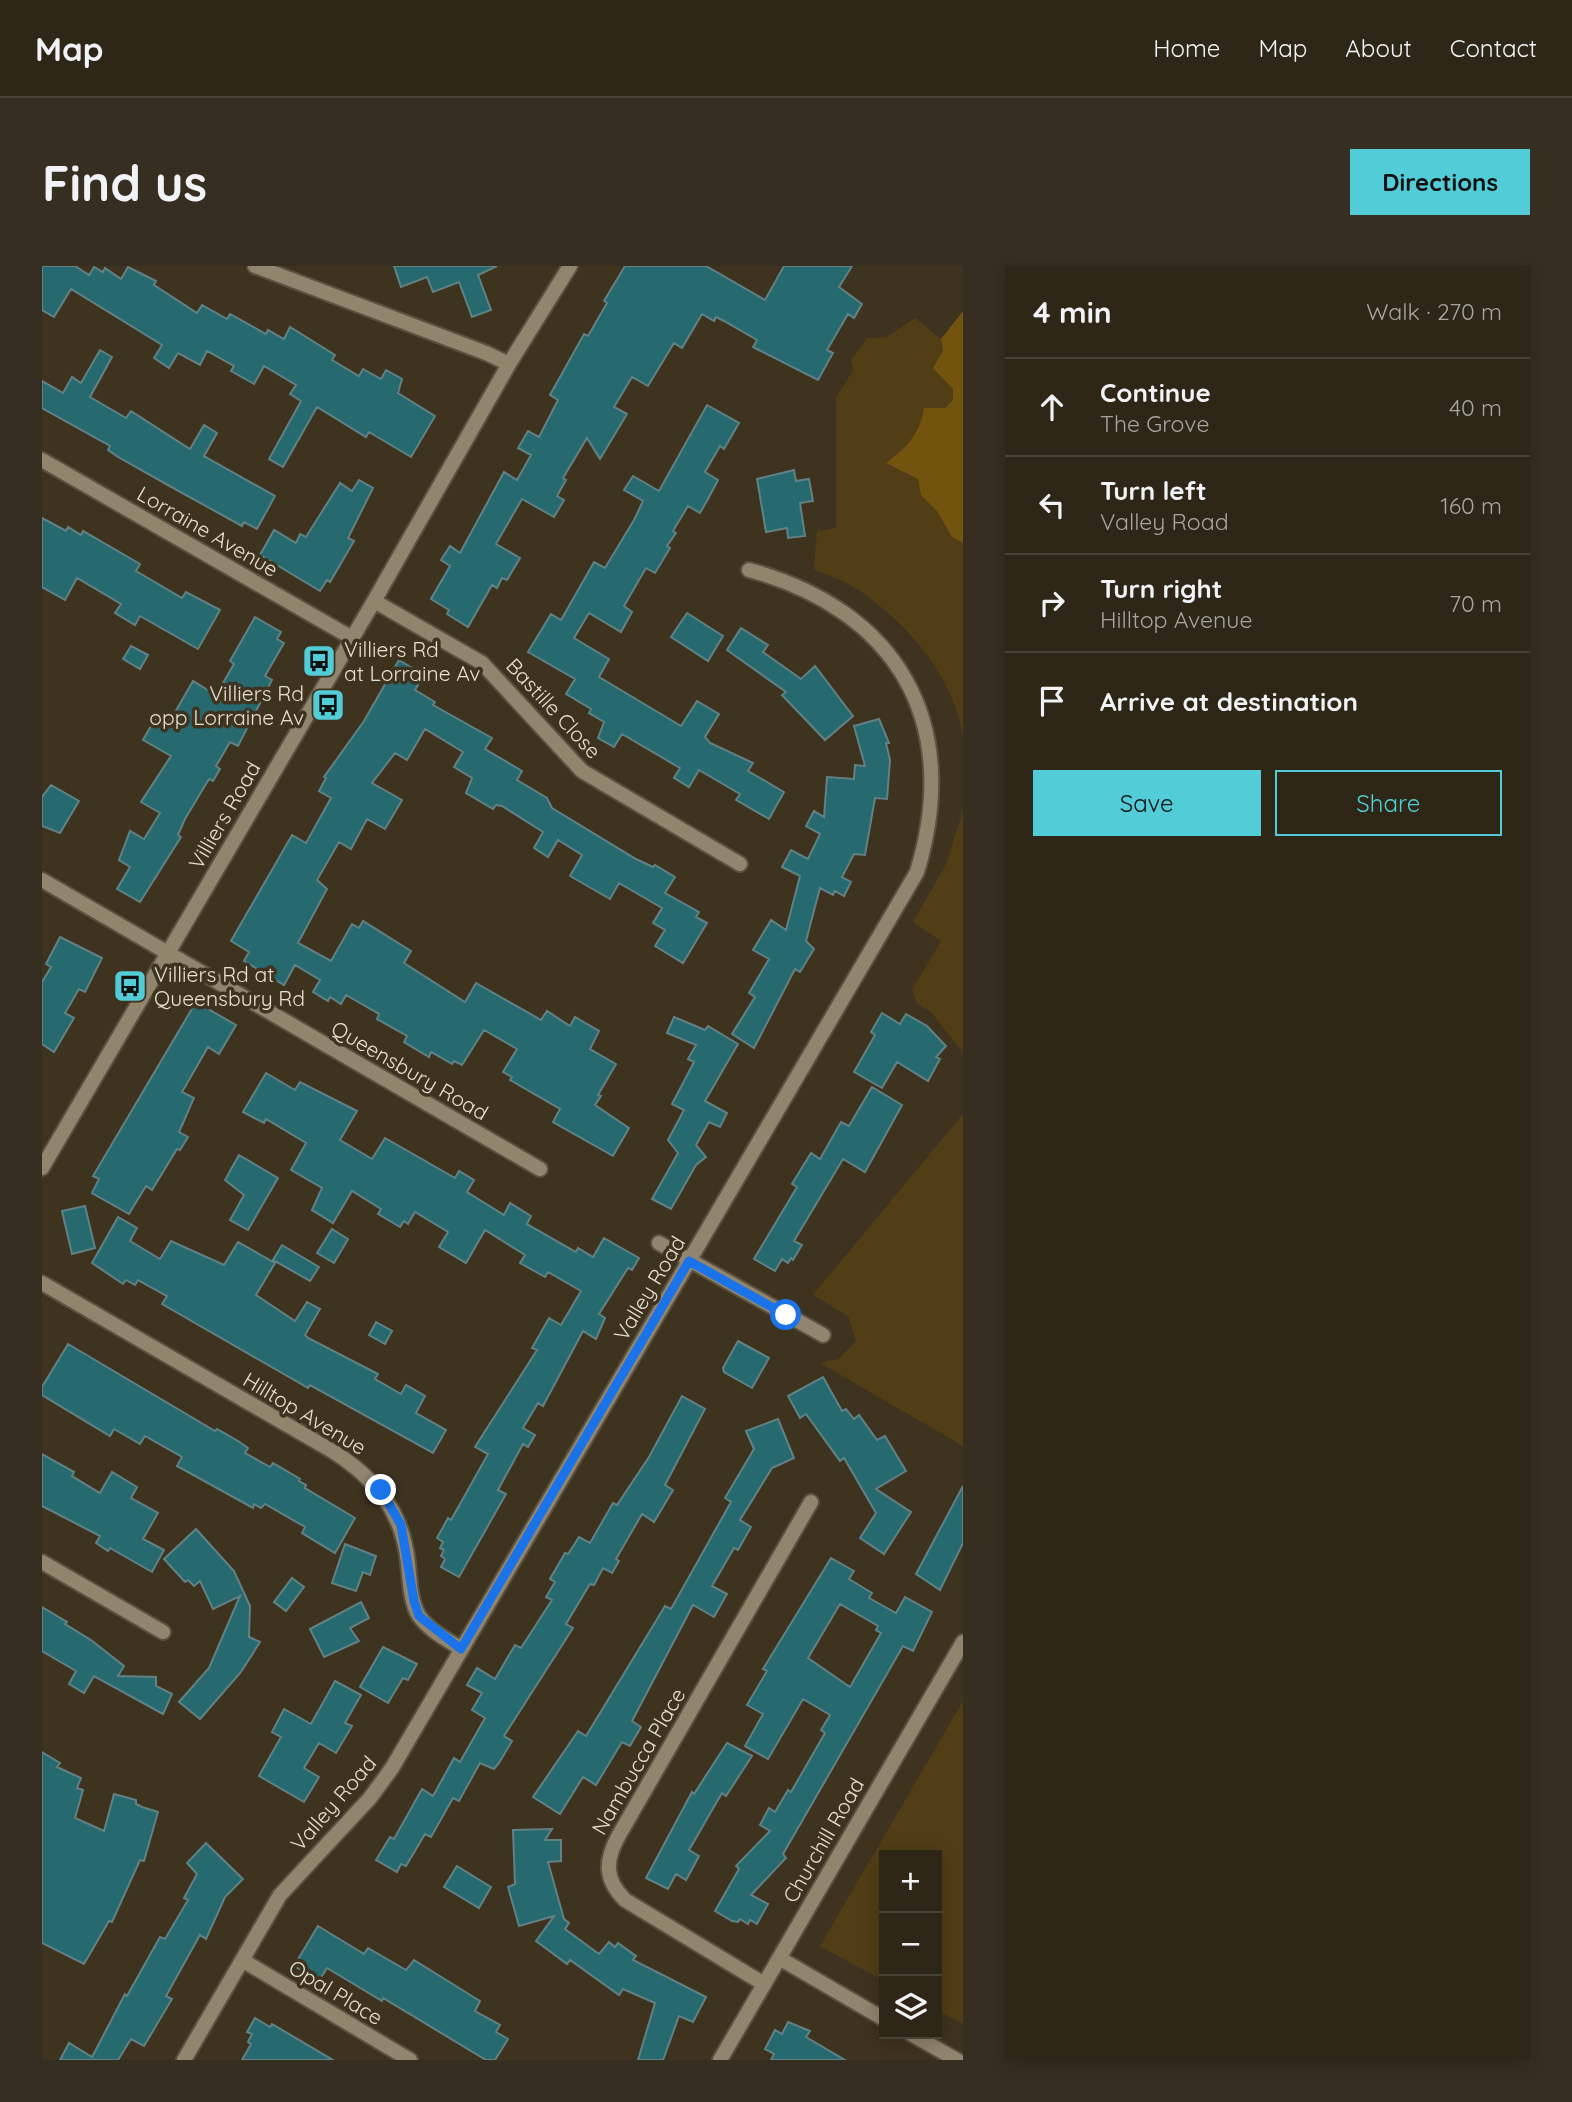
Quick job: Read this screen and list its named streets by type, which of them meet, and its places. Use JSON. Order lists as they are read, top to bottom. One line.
{"streets":{"street":["Lorraine Avenue","Bastille Close","Villiers Road","Queensbury Road","Valley Road","Hilltop Avenue","Nambucca Place","Churchill Road","Opal Place"]},"crossings":[["Lorraine Avenue","Villiers Road"],["Bastille Close","Villiers Road"],["Villiers Road","Queensbury Road"],["Valley Road","Hilltop Avenue"],["Valley Road","Opal Place"],["Nambucca Place","Churchill Road"]],"places":{"bus stop":["Villiers Rd at Lorraine Av","Villiers Rd opp Lorraine Av","Villiers Rd at Queensbury Rd"]},"page":{"header":"Map","nav":["Home","Map","About","Contact"],"buttons":["Directions",["Save","Share"]],"title":"Find us","heading":["4 min","Walk · 270 m"],"list":[["Continue","The Grove","40 m"],["Turn left","Valley Road","160 m"],["Turn right","Hilltop Avenue","70 m"],"Arrive at destination"],"map_buttons":["+","−"]}}
